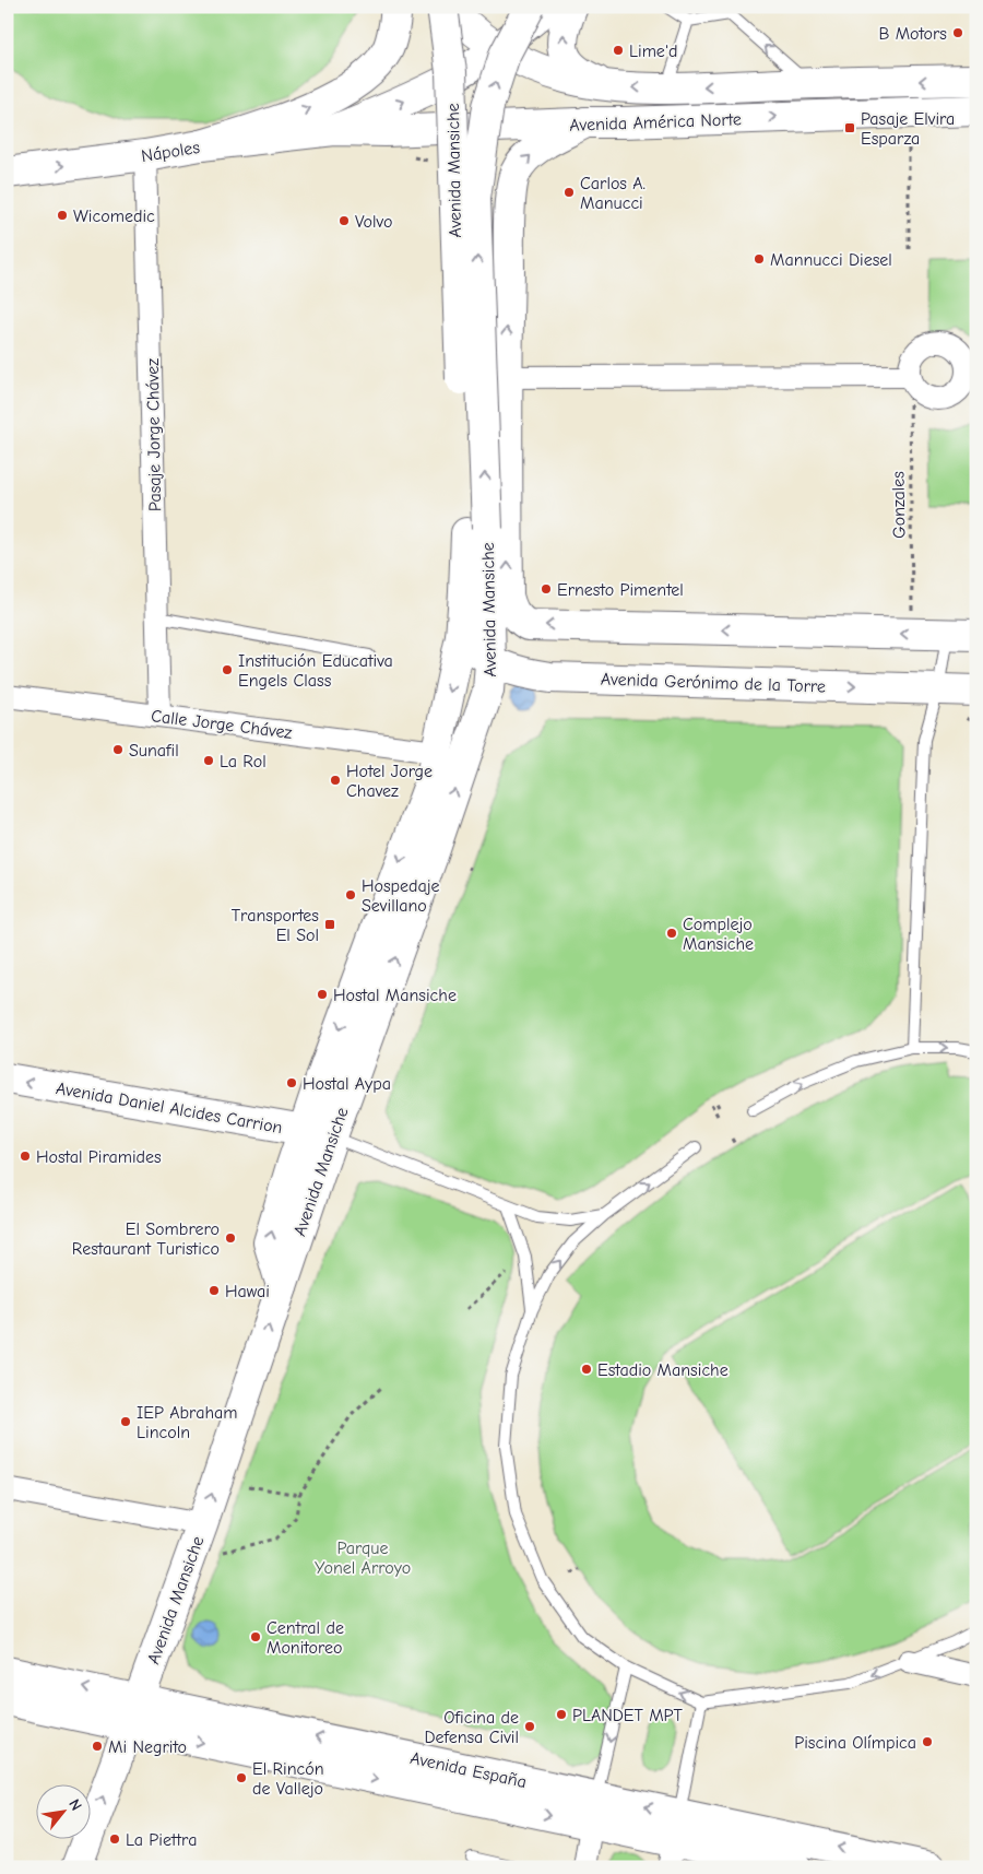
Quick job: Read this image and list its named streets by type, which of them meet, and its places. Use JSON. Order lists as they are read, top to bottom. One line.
{"streets":{"main road":["Avenida América Norte","Nápoles","Avenida Mansiche","Avenida Gerónimo de la Torre","Avenida Daniel Alcides Carrion","Avenida España"],"street":["Pasaje Jorge Chávez","Calle Jorge Chávez"],"path":["Gonzales"]},"crossings":[["Avenida América Norte","Nápoles"],["Avenida América Norte","Avenida Mansiche"],["Nápoles","Pasaje Jorge Chávez"],["Avenida Mansiche","Gonzales"],["Avenida Mansiche","Avenida Gerónimo de la Torre"],["Avenida Mansiche","Calle Jorge Chávez"],["Avenida Mansiche","Avenida Daniel Alcides Carrion"],["Avenida Mansiche","Avenida España"],["Pasaje Jorge Chávez","Calle Jorge Chávez"]],"one_way":["Nápoles","Avenida Gerónimo de la Torre","Avenida Daniel Alcides Carrion"],"parks":["Parque Yonel Arroyo"],"places":{"other":["B Motors","Lime'd","Carlos A. Manucci","Wicomedic","Volvo","Mannucci Diesel","Ernesto Pimentel","Institución Educativa Engels Class","Sunafil","La Rol","Hotel Jorge Chavez","Hospedaje Sevillano","Complejo Mansiche","Hostal Mansiche","Hostal Aypa","Hostal Piramides","El Sombrero Restaurant Turistico","Hawai","Estadio Mansiche","IEP Abraham Lincoln","Central de Monitoreo","PLANDET MPT","Oficina de Defensa Civil","Piscina Olímpica","Mi Negrito","El Rincón de Vallejo","La Piettra"],"transit":["Pasaje Elvira Esparza","Transportes El Sol"]},"north":"top right"}
